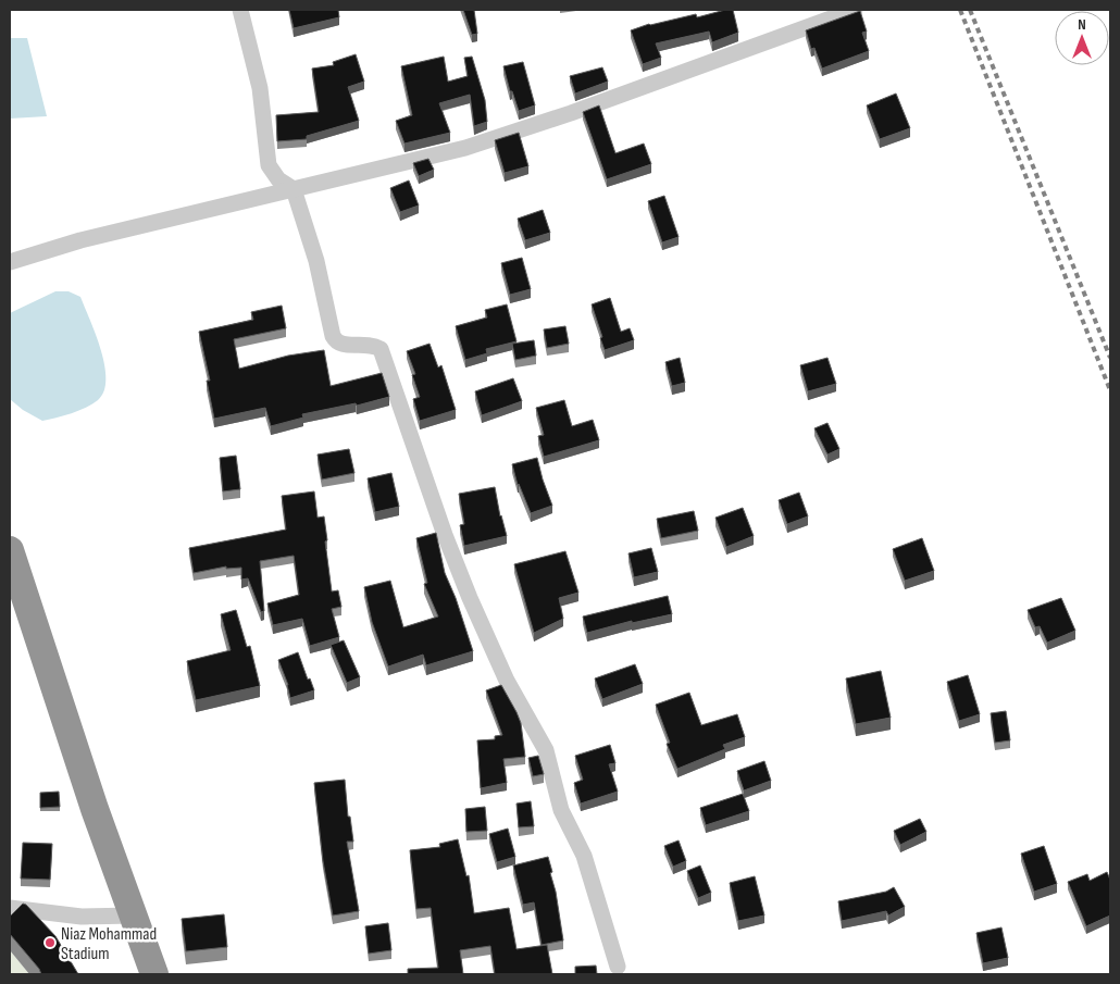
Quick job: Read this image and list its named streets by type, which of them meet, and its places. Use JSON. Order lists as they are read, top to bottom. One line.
{"places":["Niaz Mohammad Stadium"],"north":"top"}
